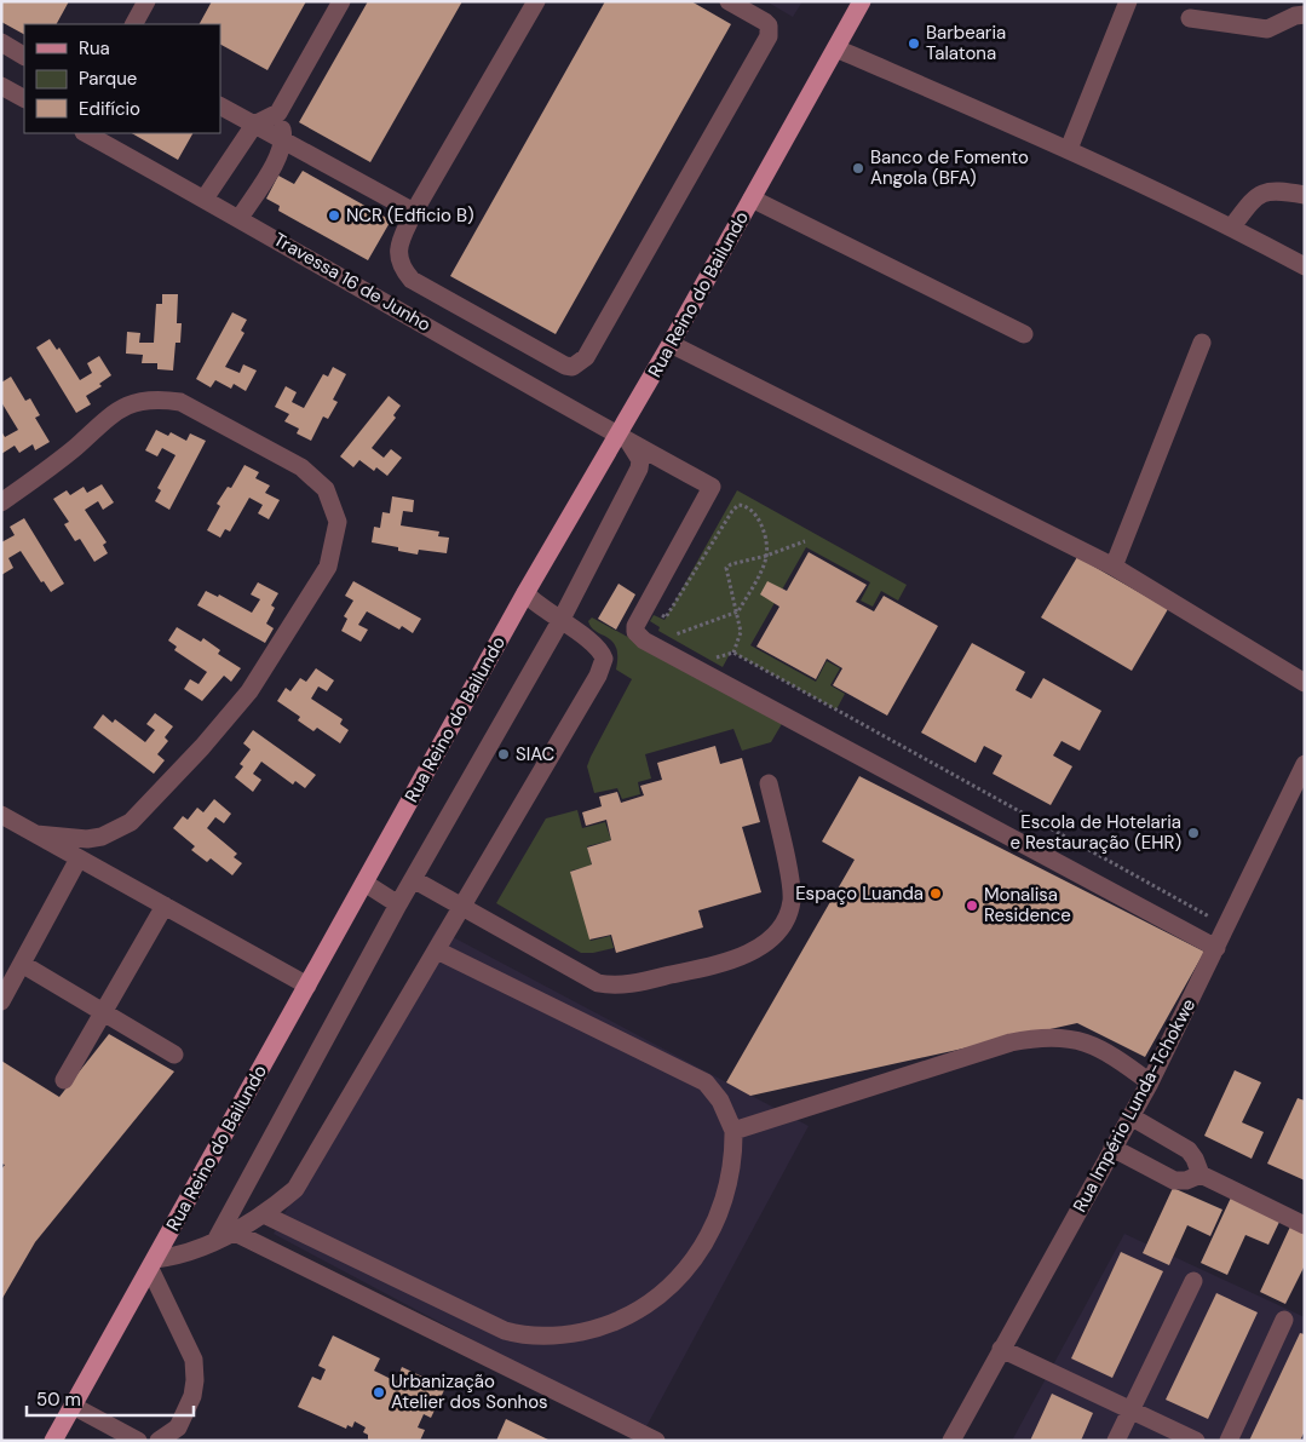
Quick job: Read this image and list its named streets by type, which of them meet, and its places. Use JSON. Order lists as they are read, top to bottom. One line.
{"streets":{"main road":["Rua Reino do Bailundo"],"street":["Travessa 16 de Junho","Rua Império Lunda-Tchokwe"]},"crossings":[["Travessa 16 de Junho","Rua Reino do Bailundo"],["Travessa 16 de Junho","Rua Império Lunda-Tchokwe"]],"places":["Barbearia Talatona","Banco de Fomento Angola (BFA)","NCR (Edficio B)","SIAC","Escola de Hotelaria e Restauração (EHR)","Espaço Luanda","Monalisa Residence","Urbanização Atelier dos Sonhos"],"legend":["Rua","Parque","Edifício"],"scale_bar":"50 m"}
